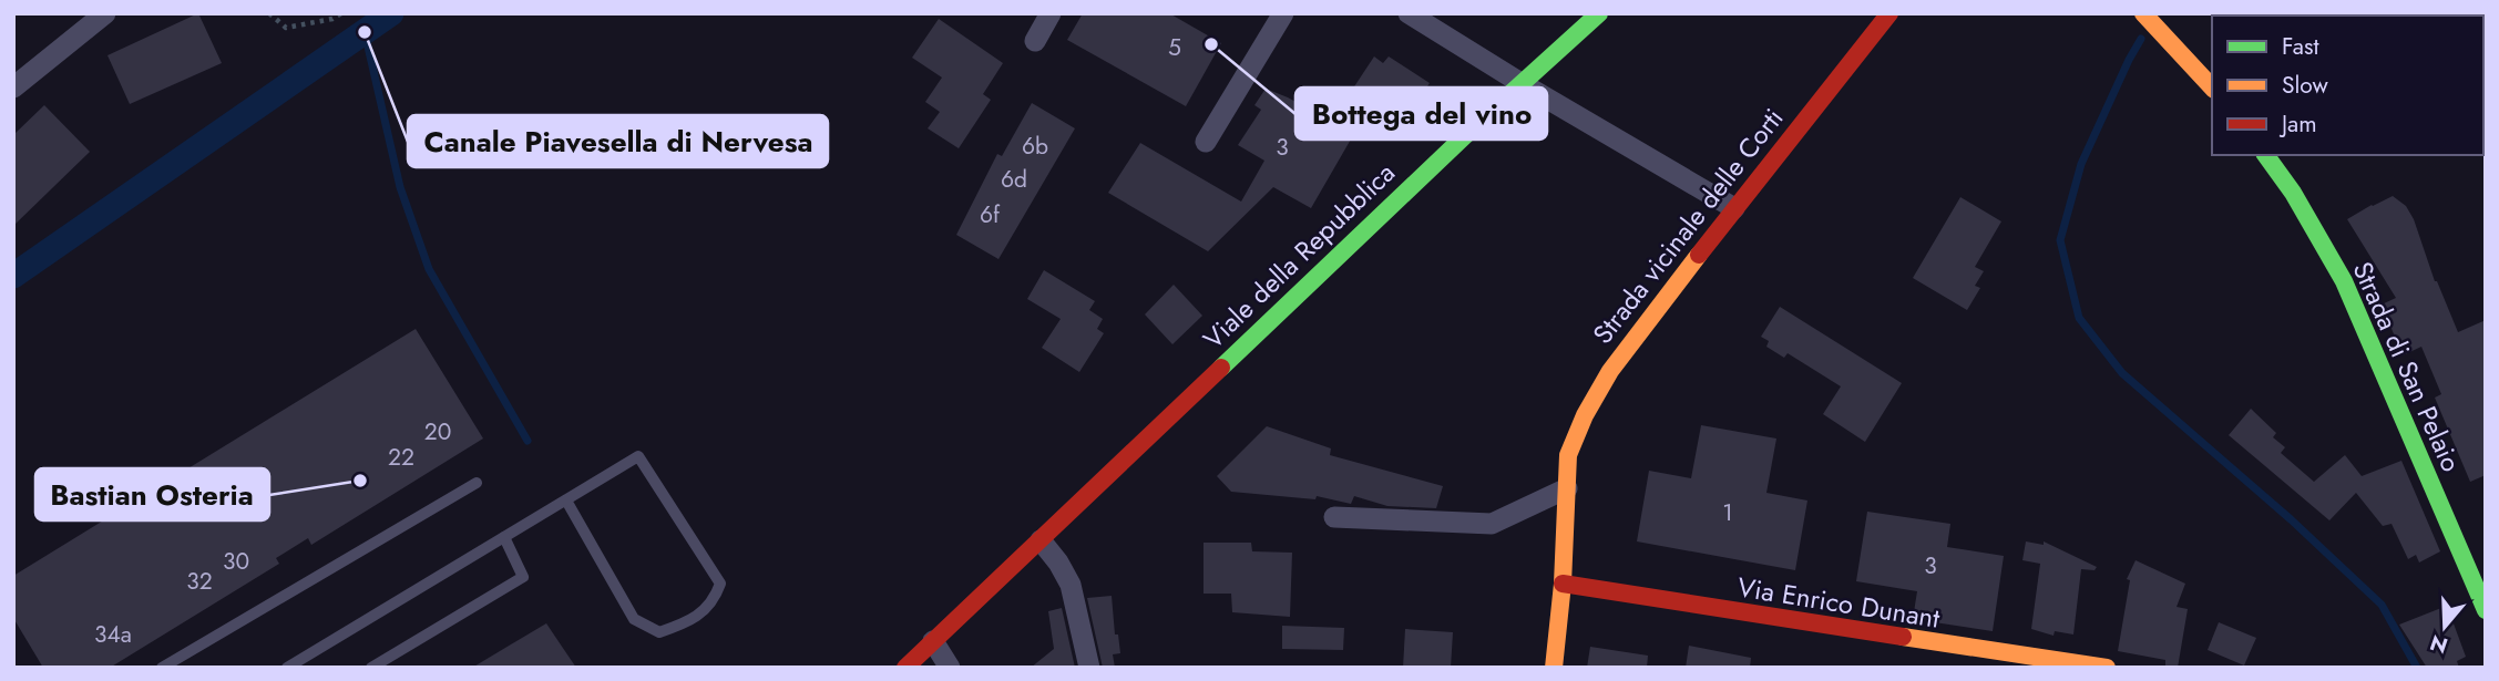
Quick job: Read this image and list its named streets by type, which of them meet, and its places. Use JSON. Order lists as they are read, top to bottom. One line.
{"streets":{"main road":["Strada vicinale delle Corti","Viale della Repubblica","Strada di San Pelaio","Via Enrico Dunant"]},"crossings":[["Strada vicinale delle Corti","Via Enrico Dunant"]],"places":["Canale Piavesella di Nervesa","Bottega del vino","Bastian Osteria"],"house_numbers":["5","6b","3","6d","6f","20","22","1","30","3","32","34a"],"legend":["Fast","Slow","Jam"],"north":"bottom"}
